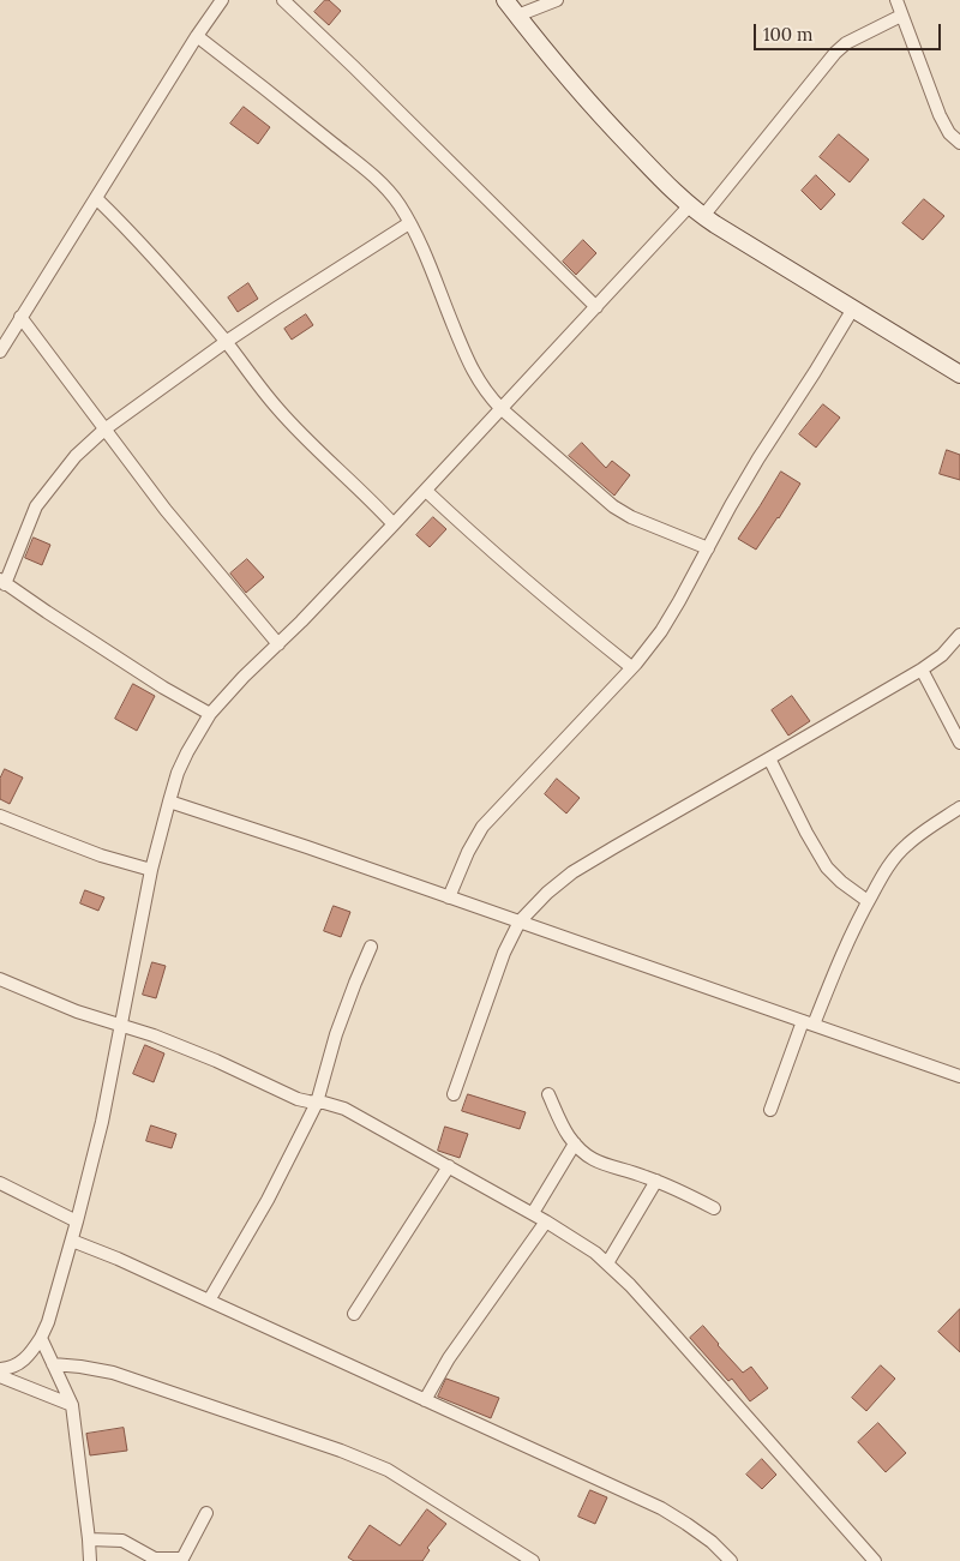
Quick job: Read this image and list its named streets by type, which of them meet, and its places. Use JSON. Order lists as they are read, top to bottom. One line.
{"scale_bar":"100 m"}
